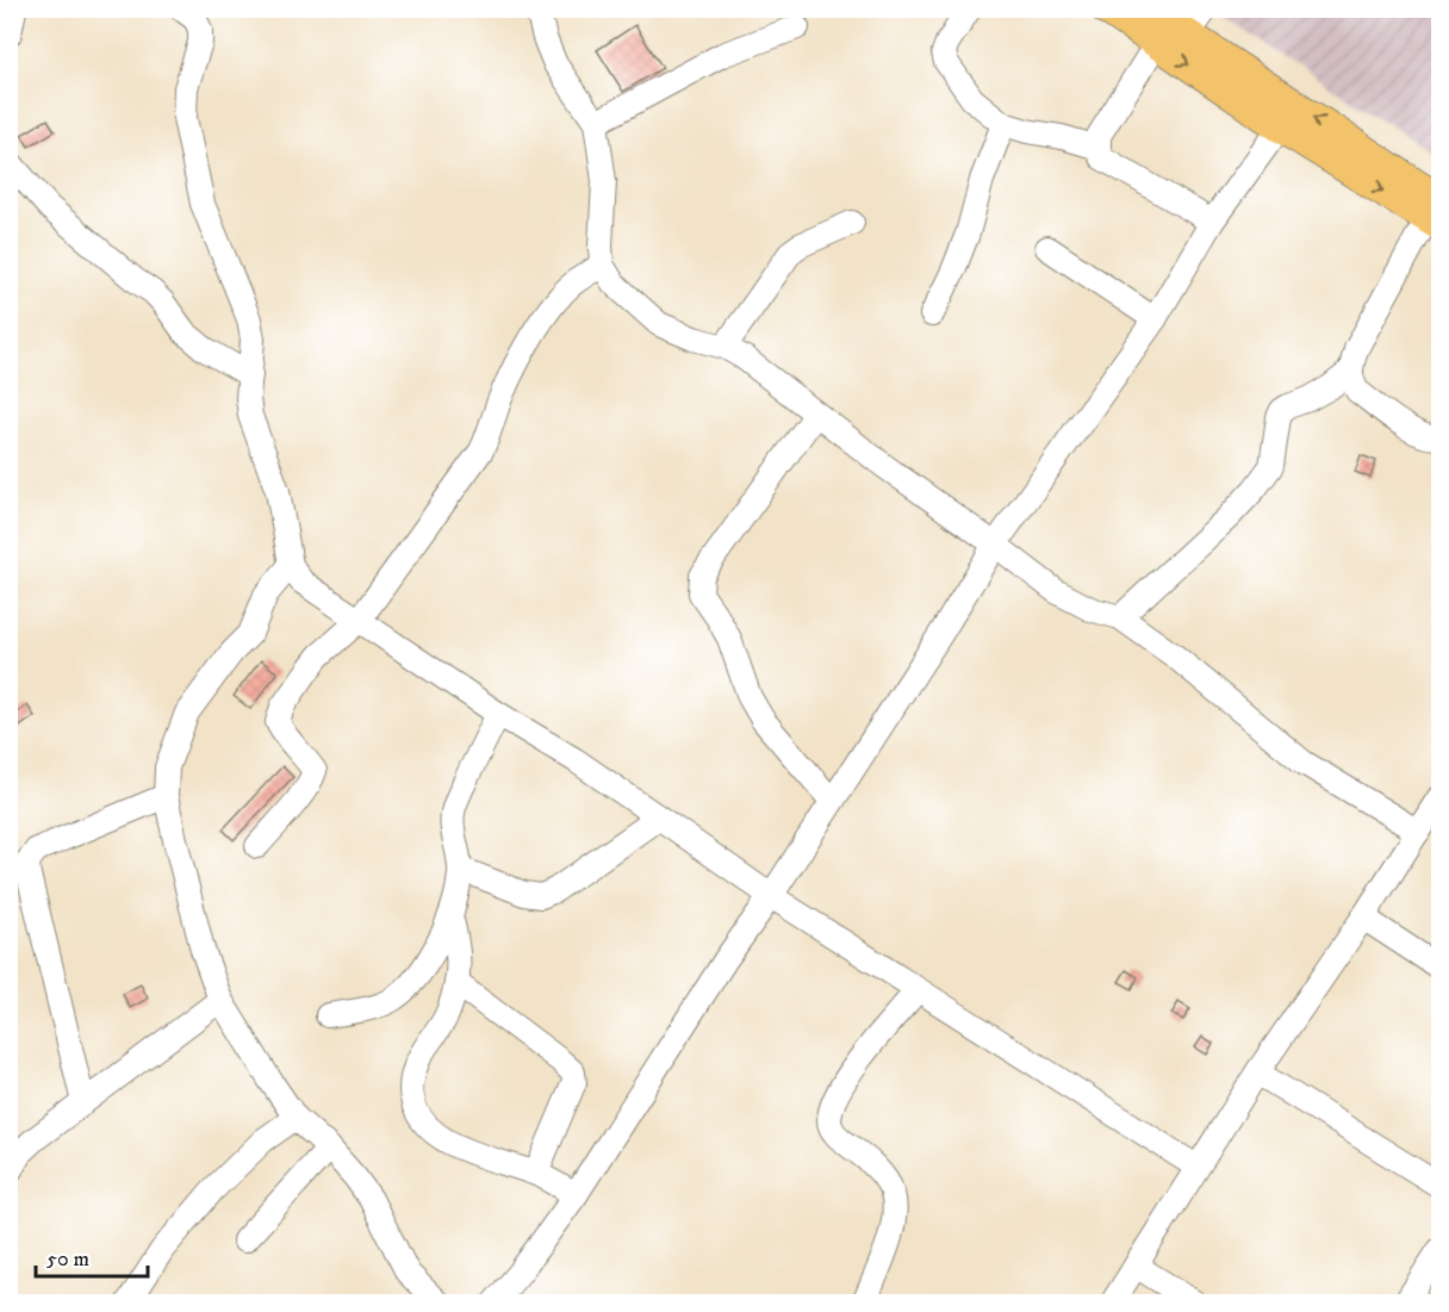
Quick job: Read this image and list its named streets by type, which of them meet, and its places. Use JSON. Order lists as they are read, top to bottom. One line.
{"scale_bar":"50 m"}
